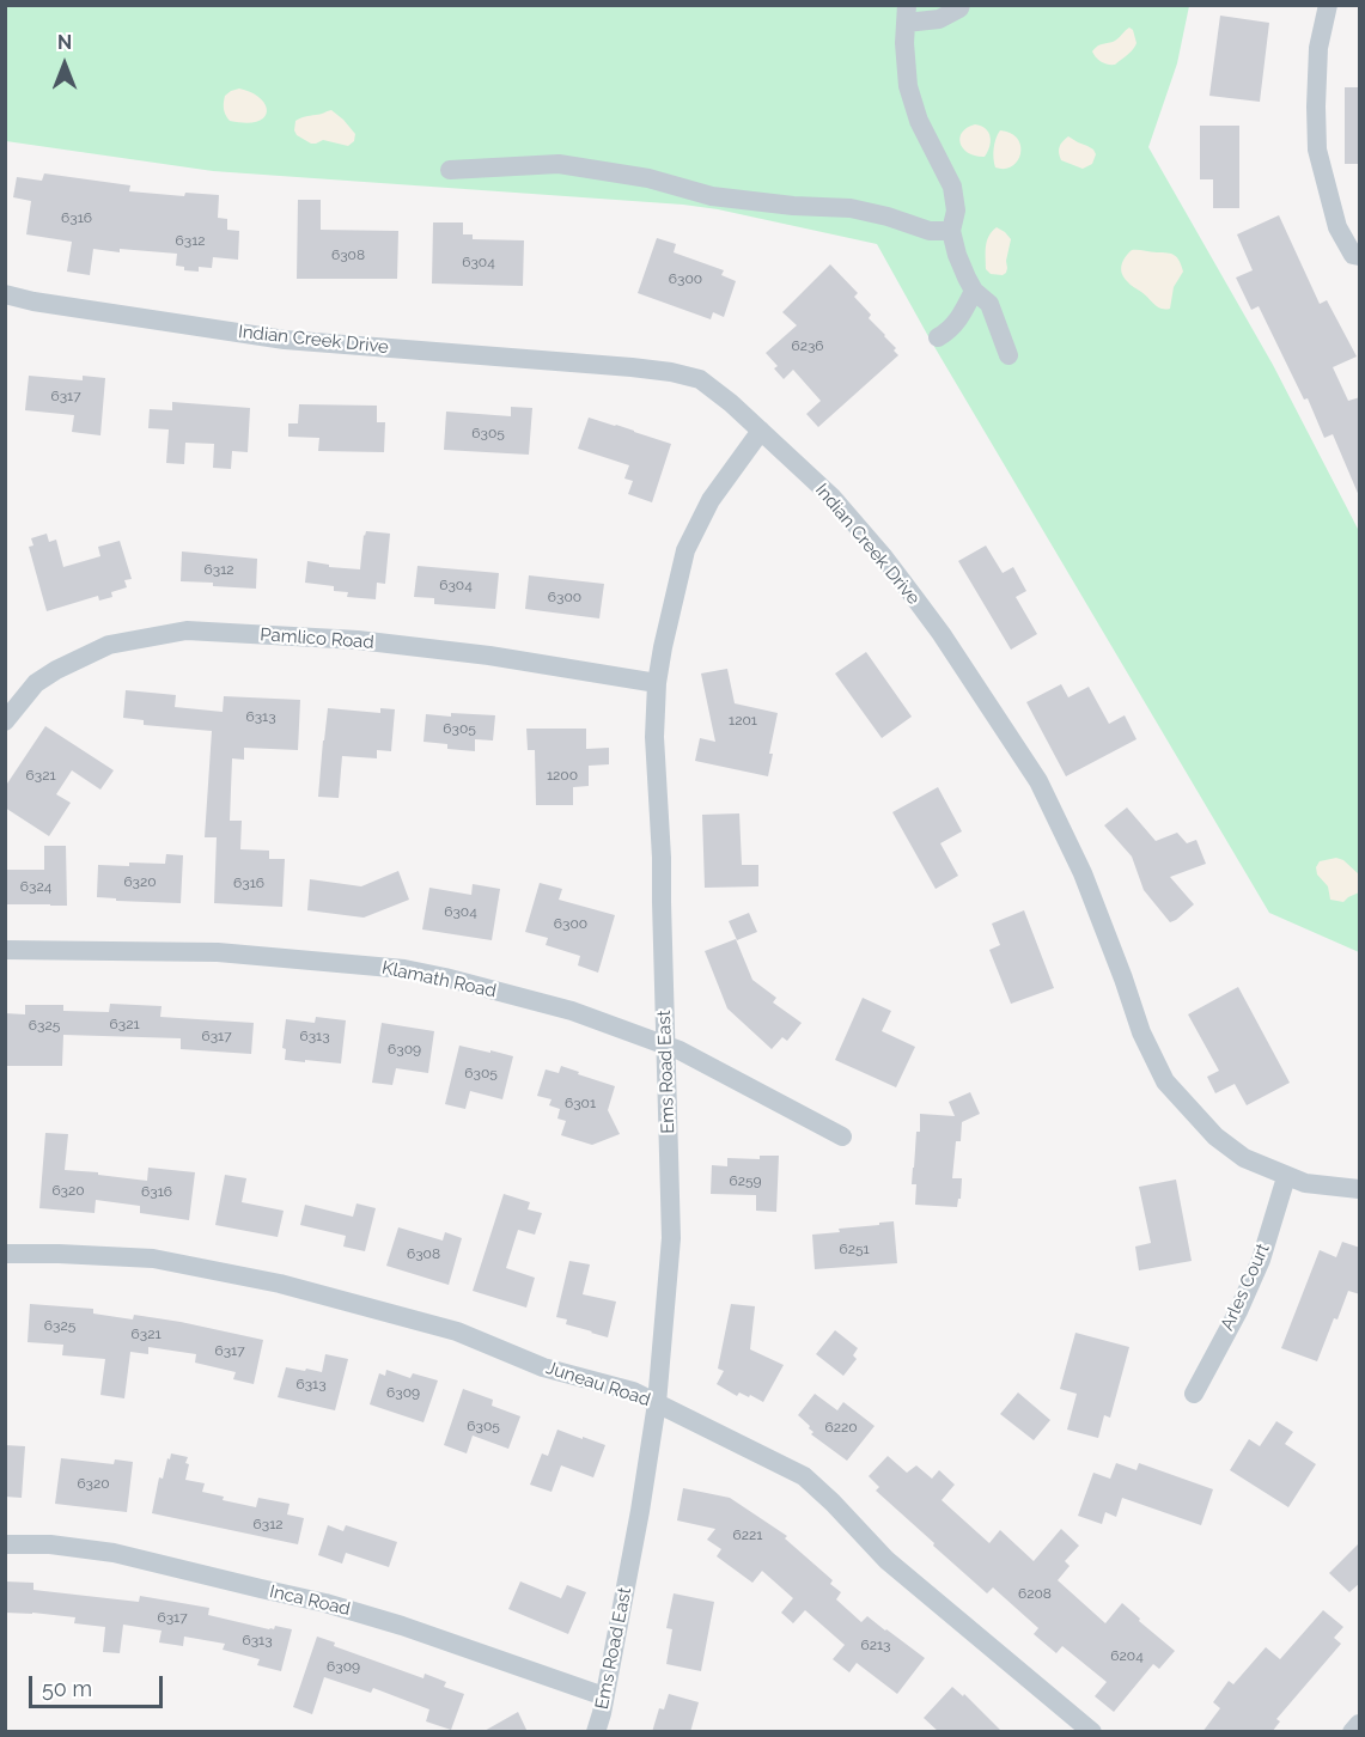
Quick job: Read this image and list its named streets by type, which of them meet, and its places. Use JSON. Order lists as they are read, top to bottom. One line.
{"streets":{"street":["Indian Creek Drive","Pamlico Road","Klamath Road","Ems Road East","Arles Court","Juneau Road","Inca Road"]},"crossings":[["Indian Creek Drive","Ems Road East"],["Indian Creek Drive","Arles Court"],["Pamlico Road","Ems Road East"],["Klamath Road","Ems Road East"],["Ems Road East","Juneau Road"],["Ems Road East","Inca Road"]],"house_numbers":["6316","6312","6308","6304","6300","6236","6317","6305","6312","6304","6300","6313","1201","6305","6321","1200","6320","6316","6324","6304","6300","6321","6325","6317","6313","6309","6305","6301","6259","6320","6316","6251","6308","6325","6321","6317","6313","6309","6305","6220","6320","6312","6221","6208","6317","6313","6213","6204","6309"],"scale_bar":"50 m","north":"top"}
